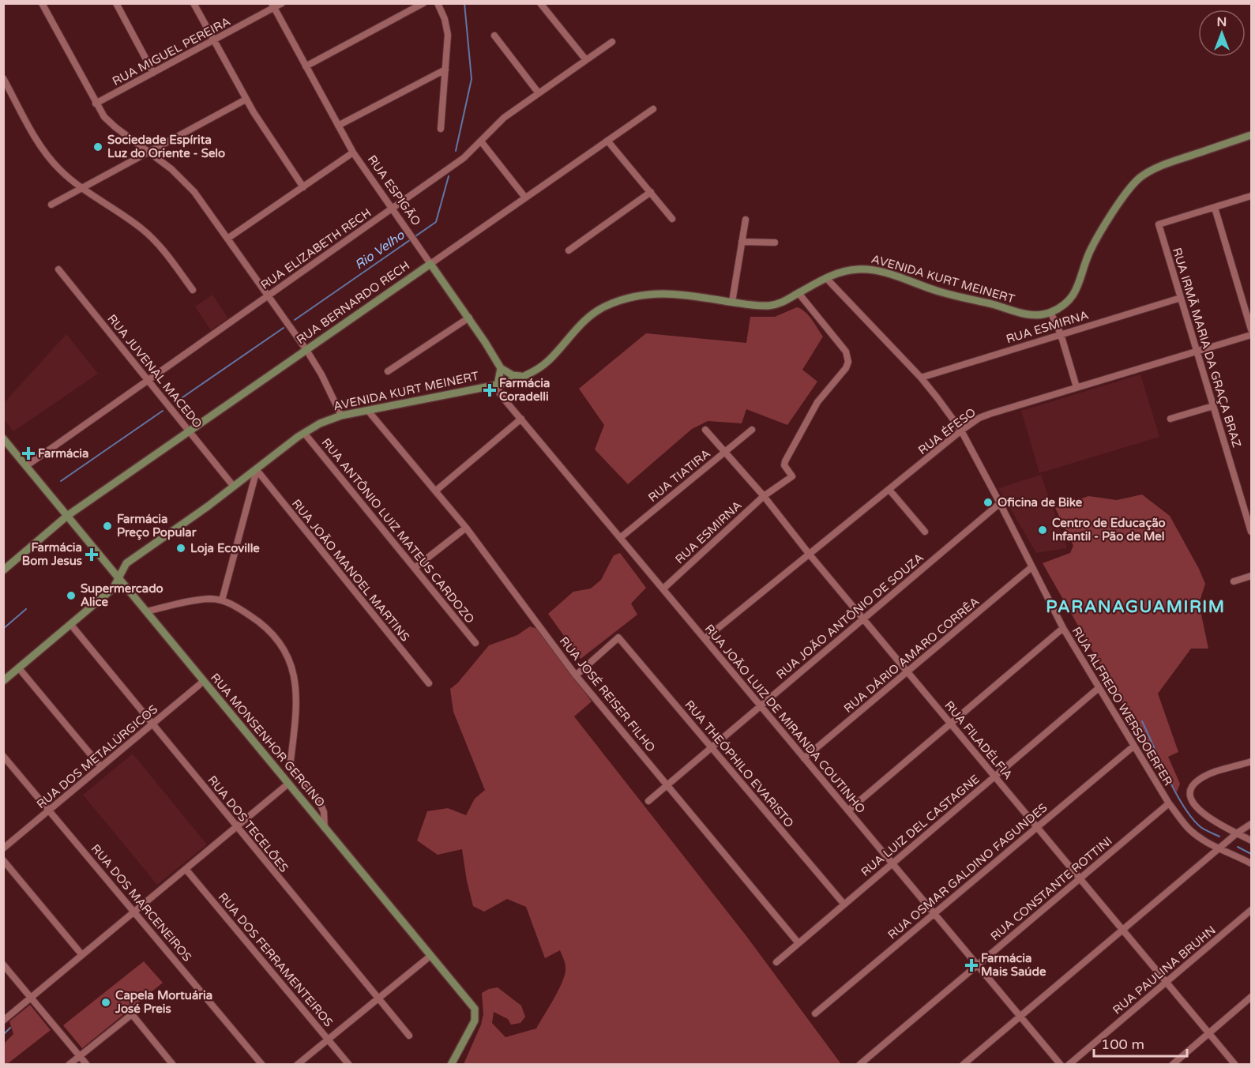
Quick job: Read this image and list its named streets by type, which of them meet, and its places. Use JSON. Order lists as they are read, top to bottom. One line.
{"streets":{"main road":["RUA ESPIGÃO","AVENIDA KURT MEINERT","RUA BERNARDO RECH","RUA MONSENHOR GERCINO"],"street":["RUA MIGUEL PEREIRA","RUA ELIZABETH RECH","RUA ESMIRNA","RUA IRMÃ MARIA DA GRAÇA BRAZ","RUA JUVENAL MACEDO","RUA ÉFESO","RUA TIATIRA","RUA ANTÔNIO LUIZ MATEUS CARDOZO","RUA JOÃO MANOEL MARTINS","RUA JOÃO ANTÔNIO DE SOUZA","RUA DÁRIO AMARO CORRÊA","RUA JOSÉ REISER FILHO","RUA ALFREDO WERSDOERFER","RUA JOÃO LUIZ DE MIRANDA COUTINHO","RUA FILADÉLFIA","RUA DOS METALÚRGICOS","RUA THEÓPHILO EVARISTO","RUA DOS TECELÕES","RUA LUIZ DEL CASTAGNE","RUA OSMAR GALDINO FAGUNDES","RUA CONSTANTE ROTTINI","RUA DOS MARCENEIROS","RUA DOS FERRAMENTEIROS","RUA PAULINA BRUHN"]},"crossings":[["RUA MIGUEL PEREIRA","RUA ESPIGÃO"],["RUA ESPIGÃO","RUA ELIZABETH RECH"],["RUA ESPIGÃO","RUA BERNARDO RECH"],["RUA ELIZABETH RECH","RUA JUVENAL MACEDO"],["RUA ELIZABETH RECH","RUA MONSENHOR GERCINO"],["AVENIDA KURT MEINERT","RUA ESMIRNA"],["AVENIDA KURT MEINERT","RUA JUVENAL MACEDO"],["AVENIDA KURT MEINERT","RUA ANTÔNIO LUIZ MATEUS CARDOZO"],["AVENIDA KURT MEINERT","RUA JOÃO MANOEL MARTINS"],["AVENIDA KURT MEINERT","RUA JOSÉ REISER FILHO"],["AVENIDA KURT MEINERT","RUA ALFREDO WERSDOERFER"],["AVENIDA KURT MEINERT","RUA JOÃO LUIZ DE MIRANDA COUTINHO"],["AVENIDA KURT MEINERT","RUA MONSENHOR GERCINO"],["AVENIDA KURT MEINERT","RUA DOS TECELÕES"],["RUA BERNARDO RECH","RUA JUVENAL MACEDO"],["RUA BERNARDO RECH","RUA MONSENHOR GERCINO"],["RUA ESMIRNA","RUA IRMÃ MARIA DA GRAÇA BRAZ"],["RUA ESMIRNA","RUA ALFREDO WERSDOERFER"],["RUA ESMIRNA","RUA JOÃO LUIZ DE MIRANDA COUTINHO"],["RUA ESMIRNA","RUA FILADÉLFIA"],["RUA IRMÃ MARIA DA GRAÇA BRAZ","RUA ÉFESO"],["RUA ÉFESO","RUA ALFREDO WERSDOERFER"],["RUA ÉFESO","RUA JOÃO LUIZ DE MIRANDA COUTINHO"],["RUA ÉFESO","RUA FILADÉLFIA"],["RUA TIATIRA","RUA JOÃO LUIZ DE MIRANDA COUTINHO"],["RUA TIATIRA","RUA FILADÉLFIA"],["RUA JOÃO ANTÔNIO DE SOUZA","RUA JOSÉ REISER FILHO"],["RUA JOÃO ANTÔNIO DE SOUZA","RUA ALFREDO WERSDOERFER"],["RUA JOÃO ANTÔNIO DE SOUZA","RUA JOÃO LUIZ DE MIRANDA COUTINHO"],["RUA JOÃO ANTÔNIO DE SOUZA","RUA FILADÉLFIA"],["RUA JOÃO ANTÔNIO DE SOUZA","RUA THEÓPHILO EVARISTO"],["RUA DÁRIO AMARO CORRÊA","RUA ALFREDO WERSDOERFER"],["RUA DÁRIO AMARO CORRÊA","RUA JOÃO LUIZ DE MIRANDA COUTINHO"],["RUA DÁRIO AMARO CORRÊA","RUA FILADÉLFIA"],["RUA JOSÉ REISER FILHO","RUA THEÓPHILO EVARISTO"],["RUA JOSÉ REISER FILHO","RUA LUIZ DEL CASTAGNE"],["RUA ALFREDO WERSDOERFER","RUA LUIZ DEL CASTAGNE"],["RUA ALFREDO WERSDOERFER","RUA OSMAR GALDINO FAGUNDES"],["RUA ALFREDO WERSDOERFER","RUA CONSTANTE ROTTINI"],["RUA JOÃO LUIZ DE MIRANDA COUTINHO","RUA LUIZ DEL CASTAGNE"],["RUA JOÃO LUIZ DE MIRANDA COUTINHO","RUA OSMAR GALDINO FAGUNDES"],["RUA JOÃO LUIZ DE MIRANDA COUTINHO","RUA CONSTANTE ROTTINI"],["RUA MONSENHOR GERCINO","RUA DOS METALÚRGICOS"],["RUA FILADÉLFIA","RUA LUIZ DEL CASTAGNE"],["RUA FILADÉLFIA","RUA OSMAR GALDINO FAGUNDES"],["RUA FILADÉLFIA","RUA CONSTANTE ROTTINI"],["RUA FILADÉLFIA","RUA PAULINA BRUHN"],["RUA DOS METALÚRGICOS","RUA DOS TECELÕES"],["RUA DOS METALÚRGICOS","RUA DOS MARCENEIROS"],["RUA THEÓPHILO EVARISTO","RUA LUIZ DEL CASTAGNE"]],"districts":["PARANAGUAMIRIM"],"water":["Rio Velho"],"places":{"other":["Sociedade Espírita Luz do Oriente - Selo","Oficina de Bike","Farmácia Preço Popular","Centro de Educação Infantil - Pão de Mel","Loja Ecoville","Supermercado Alice","Capela Mortuária José Preis"],"health":["Farmácia Coradelli","Farmácia","Farmácia Bom Jesus","Farmácia Mais Saúde"]},"scale_bar":"100 m","north":"top"}
